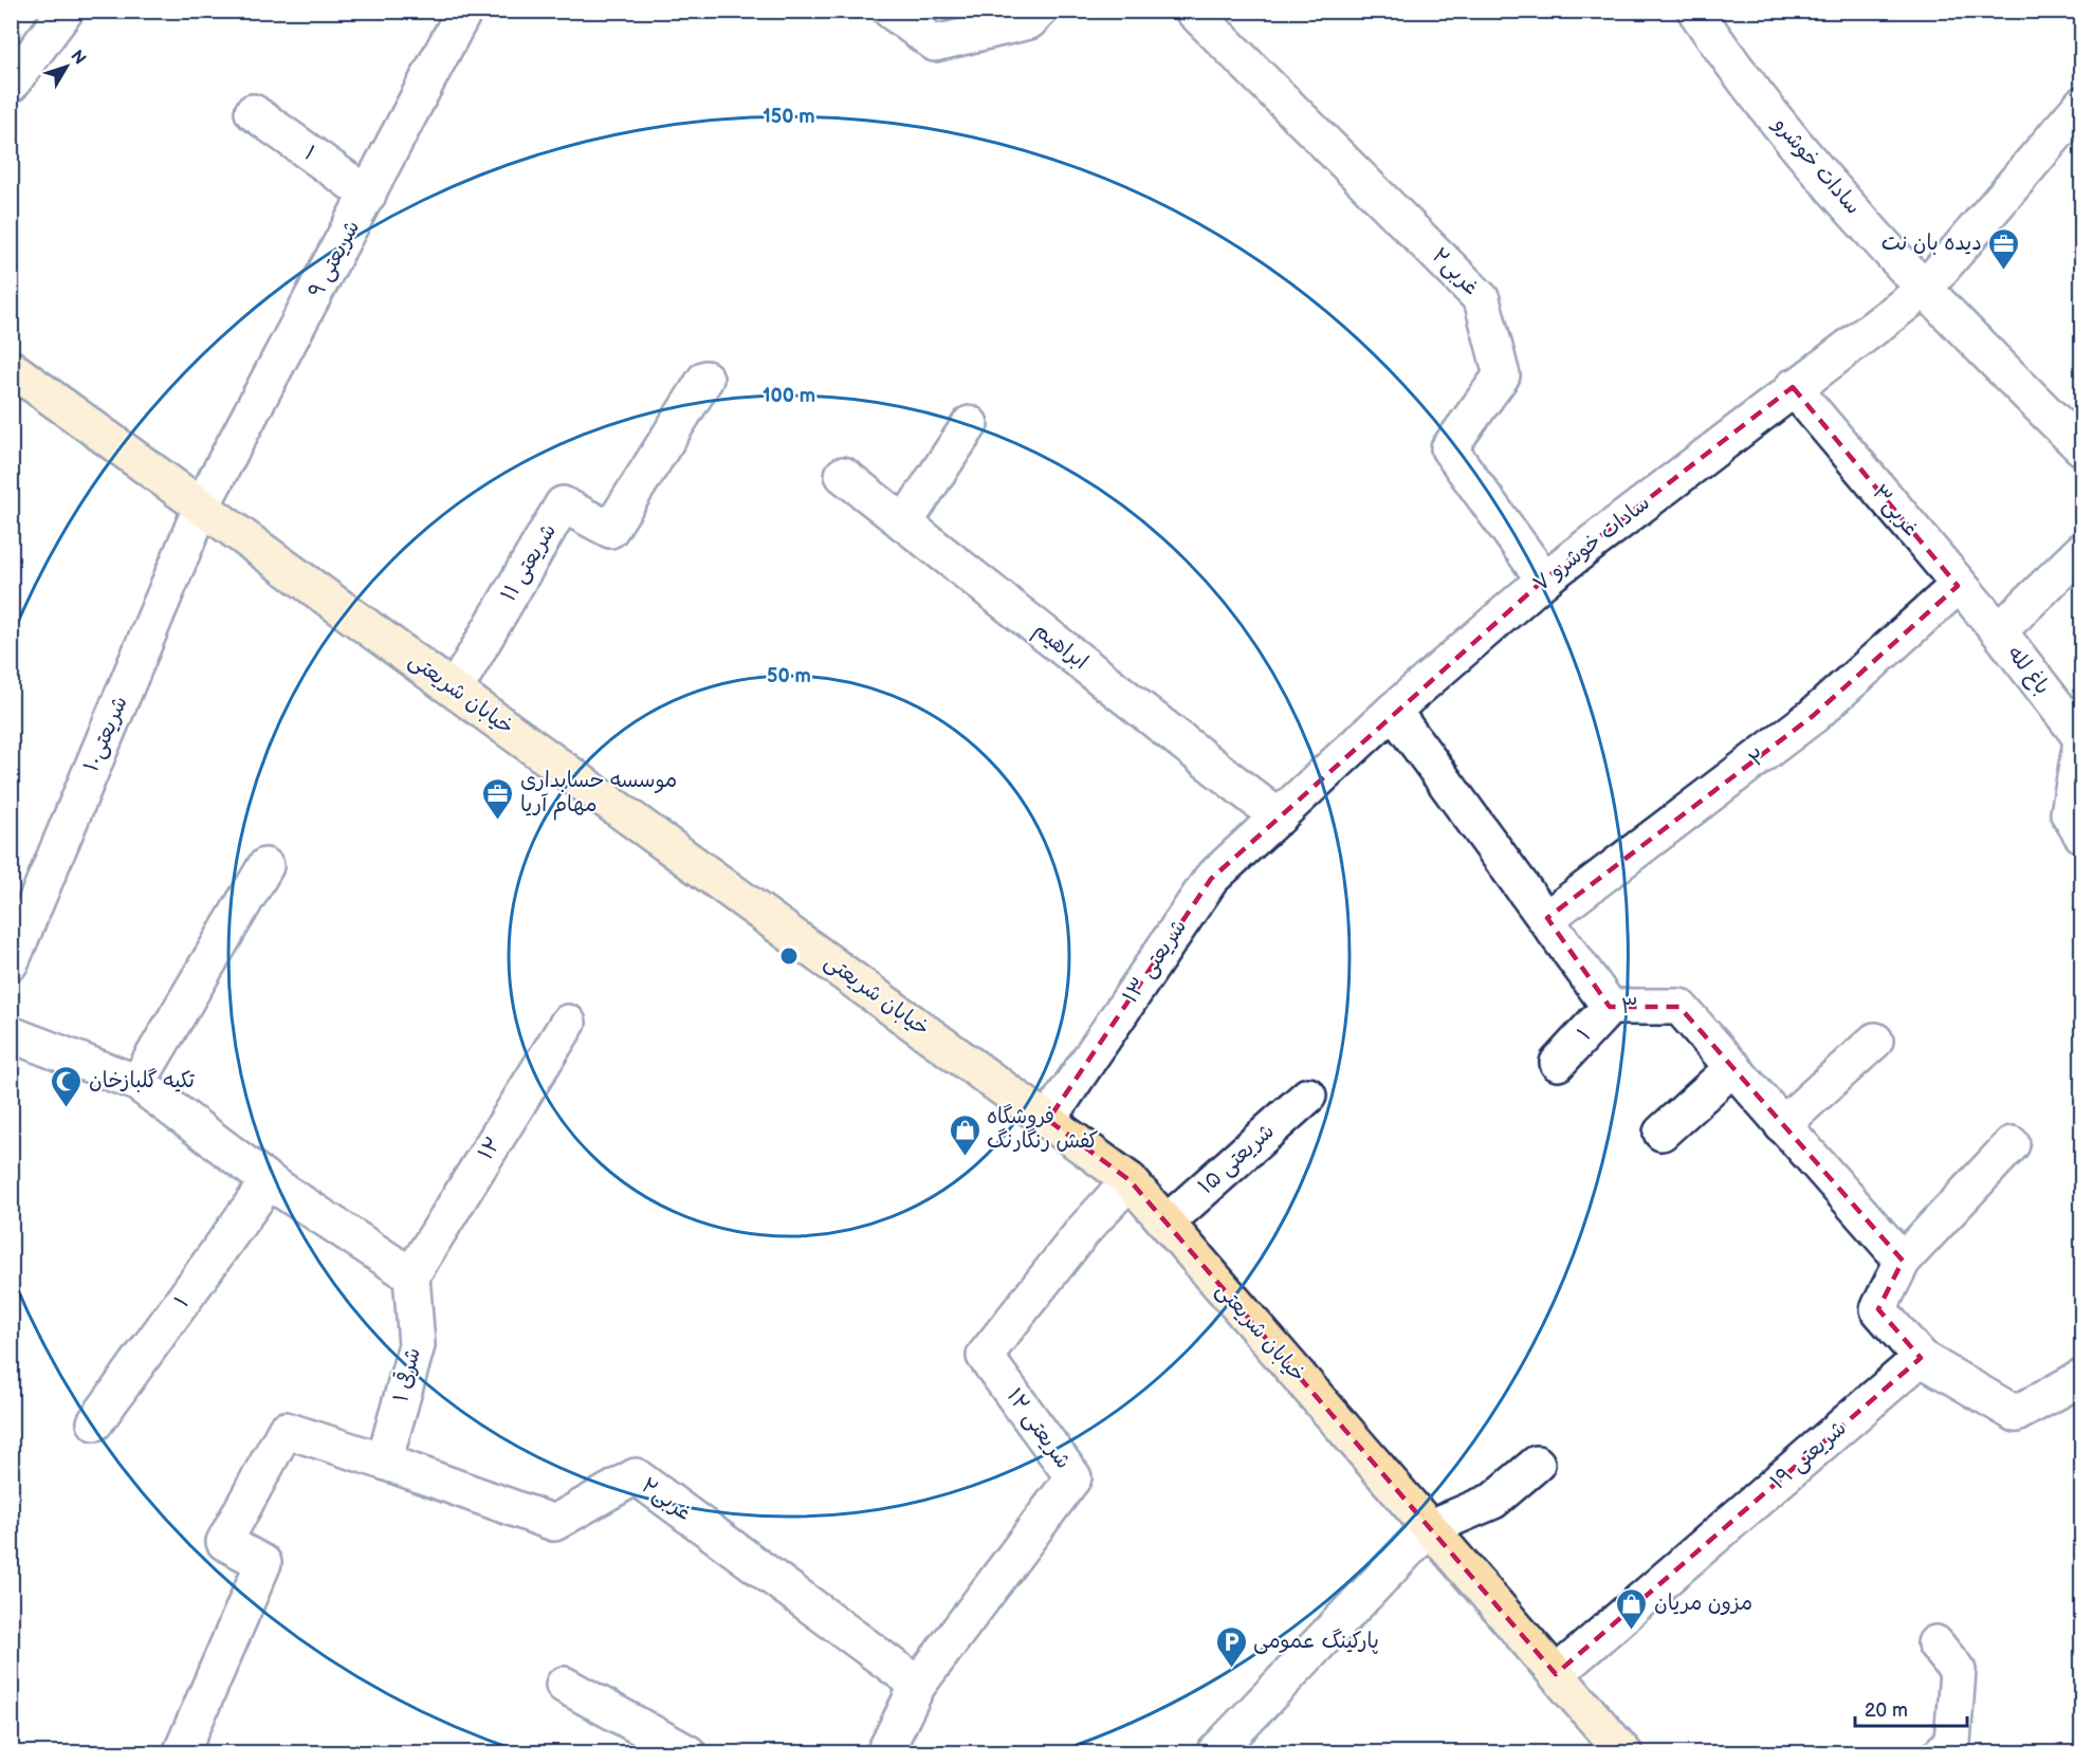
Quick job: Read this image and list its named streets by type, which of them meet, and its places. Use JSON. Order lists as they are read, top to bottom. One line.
{"streets":{"main road":["خیابان شریعتی"],"street":["۱","سادات خوشرو","شریعتی ۹","غربی۲","غربی۳","سادات خوشرو ۷","شریعتی ۱۱","ابراهیم","باغ لله","شریعتی۱۰","۲","شریعتی ۱۳","۳","۱۲","شریعتی ۱۵","۱ شرقی","شریعتی ۱۲","شریعتی ۱۹"]},"crossings":[["۱","شریعتی ۹"],["۱","۳"],["سادات خوشرو","سادات خوشرو ۷"],["شریعتی ۹","خیابان شریعتی"],["شریعتی ۹","شریعتی۱۰"],["غربی۲","سادات خوشرو ۷"],["غربی۲","۱ شرقی"],["غربی۲","شریعتی ۱۲"],["غربی۳","سادات خوشرو ۷"],["غربی۳","باغ لله"],["غربی۳","۲"],["سادات خوشرو ۷","ابراهیم"],["سادات خوشرو ۷","شریعتی ۱۳"],["سادات خوشرو ۷","۳"],["شریعتی ۱۱","خیابان شریعتی"],["ابراهیم","شریعتی ۱۳"],["خیابان شریعتی","شریعتی۱۰"],["خیابان شریعتی","شریعتی ۱۳"],["خیابان شریعتی","شریعتی ۱۵"],["خیابان شریعتی","شریعتی ۱۲"],["خیابان شریعتی","شریعتی ۱۹"],["۲","۳"],["۱۲","۱ شرقی"]],"places":{"office":["دیده بان نت","موسسه حسابداری مهام آریا"],"mosque":["تکیه گلبازخان"],"shop":["فروشگاه کفش رنگارنگ","مزون مریان"],"parking":["پارکینگ عمومی"]},"scale_bar":"20 m","north":"top right","rings":["150 m","100 m","50 m"]}
